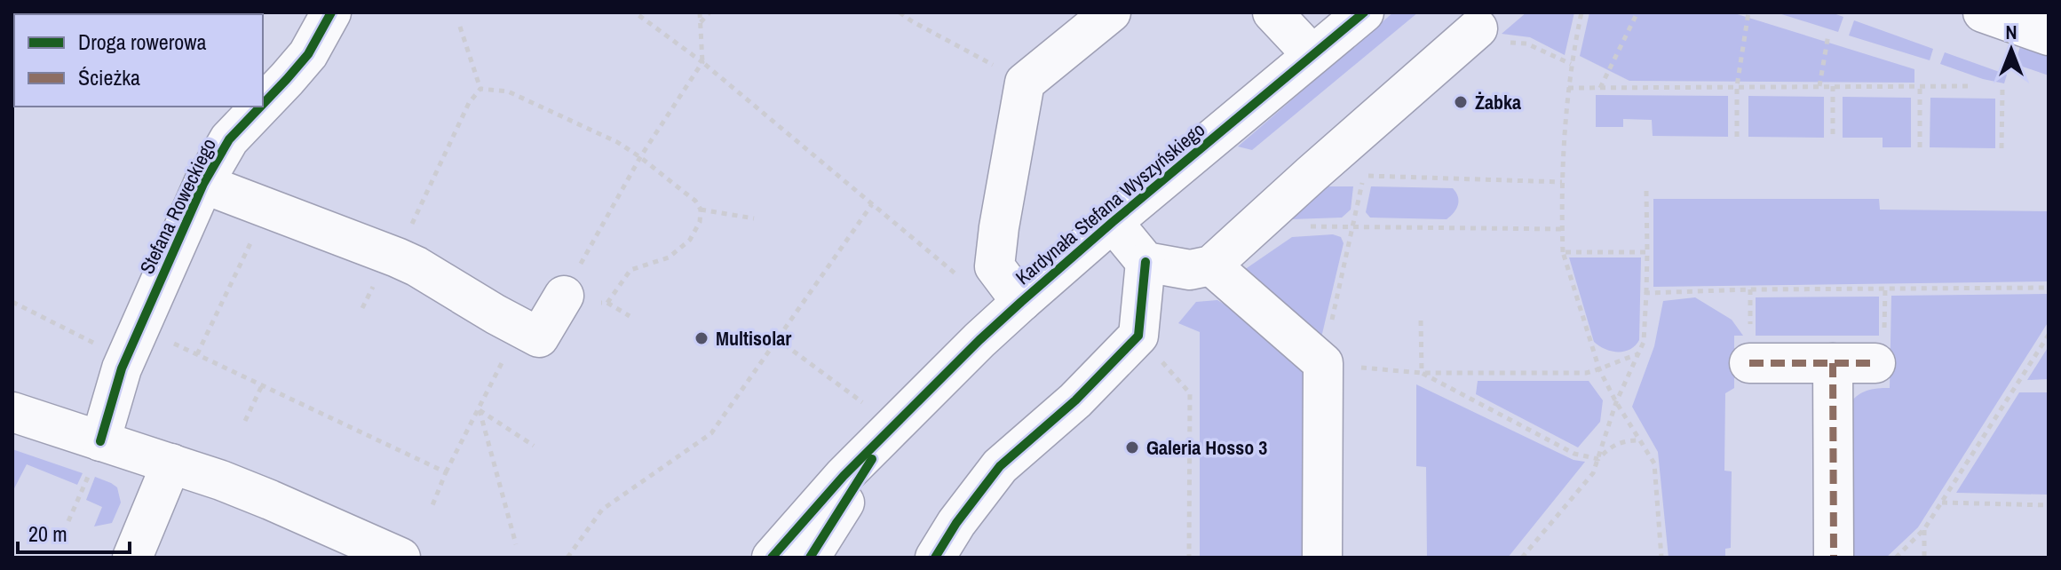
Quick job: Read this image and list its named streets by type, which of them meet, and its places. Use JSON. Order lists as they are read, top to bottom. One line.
{"streets":{"street":["Kardynała Stefana Wyszyńskiego","Stefana Roweckiego"]},"places":["Żabka","Multisolar","Galeria Hosso 3"],"legend":["Droga rowerowa","Ścieżka"],"scale_bar":"20 m","north":"top"}
